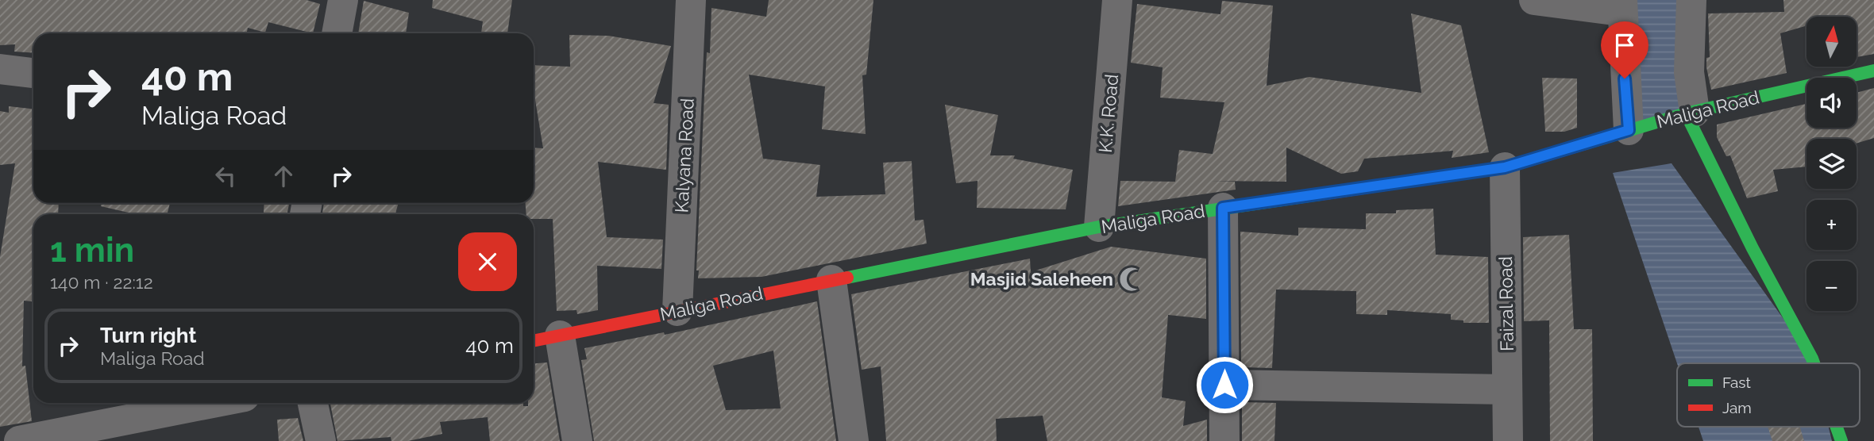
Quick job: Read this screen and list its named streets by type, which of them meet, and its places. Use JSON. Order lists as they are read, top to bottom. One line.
{"streets":{"street":["Maliga Road","K.K. Road","Kalyana Road","Faizal Road"]},"crossings":[["Maliga Road","K.K. Road"],["Maliga Road","Kalyana Road"],["Maliga Road","Faizal Road"]],"places":{"mosque":["Masjid Saleheen"]},"legend":["Fast","Jam"],"north":"top","page":{"map_buttons":["+","−"],"turn":["40 m","Maliga Road"],"heading":["1 min","140 m · 22:12"],"list":[{"name":"Turn right","note":"Maliga Road","value":"40 m"}]}}
